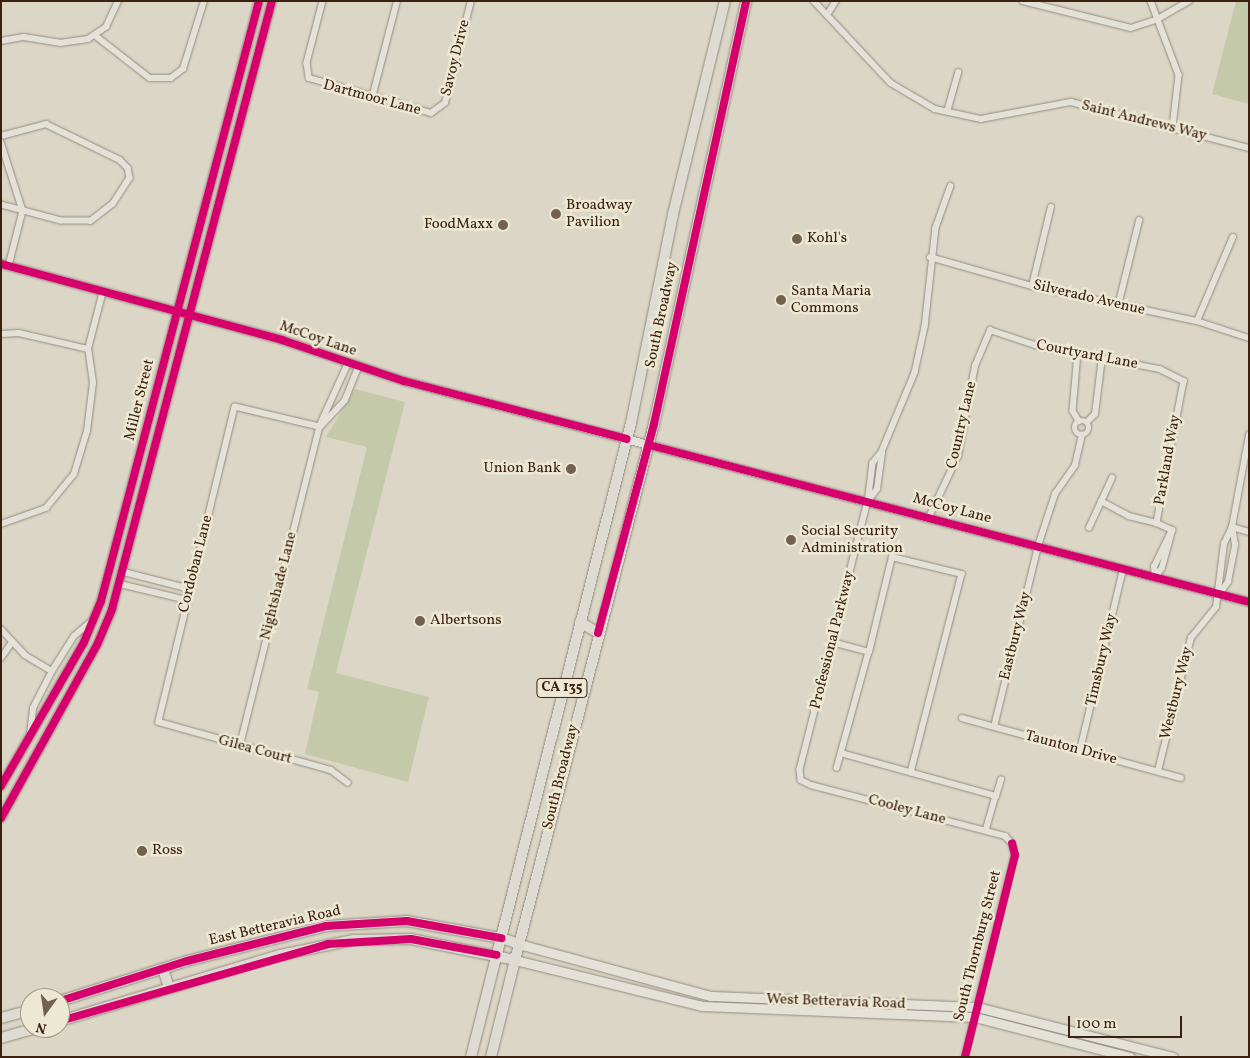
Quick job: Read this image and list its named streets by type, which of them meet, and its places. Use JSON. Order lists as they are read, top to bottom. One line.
{"streets":{"main road":["South Broadway","CA 135","East Betteravia Road","West Betteravia Road"],"street":["Savoy Drive","Dartmoor Lane","Saint Andrews Way","Silverado Avenue","McCoy Lane","Courtyard Lane","Miller Street","Country Lane","Parkland Way","Cordoban Lane","Nightshade Lane","Eastbury Way","Professional Parkway","Timsbury Way","Westbury Way","Taunton Drive","Gilea Court","Cooley Lane","South Thornburg Street"]},"crossings":[["Savoy Drive","Dartmoor Lane"],["Silverado Avenue","Professional Parkway"],["South Broadway","McCoy Lane"],["South Broadway","East Betteravia Road"],["South Broadway","West Betteravia Road"],["McCoy Lane","Miller Street"],["McCoy Lane","Country Lane"],["McCoy Lane","Parkland Way"],["McCoy Lane","Nightshade Lane"],["McCoy Lane","Eastbury Way"],["McCoy Lane","Professional Parkway"],["McCoy Lane","Timsbury Way"],["McCoy Lane","Westbury Way"],["Courtyard Lane","Country Lane"],["Courtyard Lane","Parkland Way"],["Cordoban Lane","Nightshade Lane"],["Cordoban Lane","Gilea Court"],["Nightshade Lane","Gilea Court"],["Eastbury Way","Taunton Drive"],["Professional Parkway","Cooley Lane"],["Timsbury Way","Taunton Drive"],["Westbury Way","Taunton Drive"],["Cooley Lane","South Thornburg Street"],["East Betteravia Road","West Betteravia Road"],["South Thornburg Street","West Betteravia Road"]],"places":["Broadway Pavilion","FoodMaxx","Kohl's","Santa Maria Commons","Union Bank","Social Security Administration","Albertsons","Ross"],"scale_bar":"100 m","north":"bottom"}
